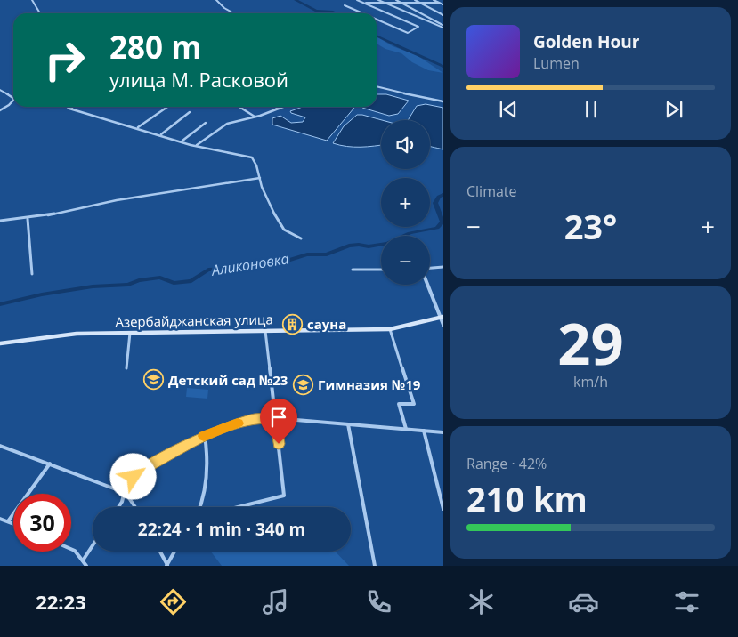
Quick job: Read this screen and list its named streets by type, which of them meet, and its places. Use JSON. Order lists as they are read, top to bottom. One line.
{"streets":{"main road":["Азербайджанская улица"]},"water":["Аликоновка"],"places":{"building":["сауна"],"school or university":["Детский сад №23","Гимназия №19"]},"page":{"turn":["280 m","улица М. Расковой"],"song":["Golden Hour","Lumen"],"map_buttons":["+","−"],"tile":["Climate",["29","km/h"],["Range · 42%","210 km"]],"heat":["−","23°","+"],"limit":"30","trip":"22:24 · 1 min · 340 m","tabs":"22:23"}}
